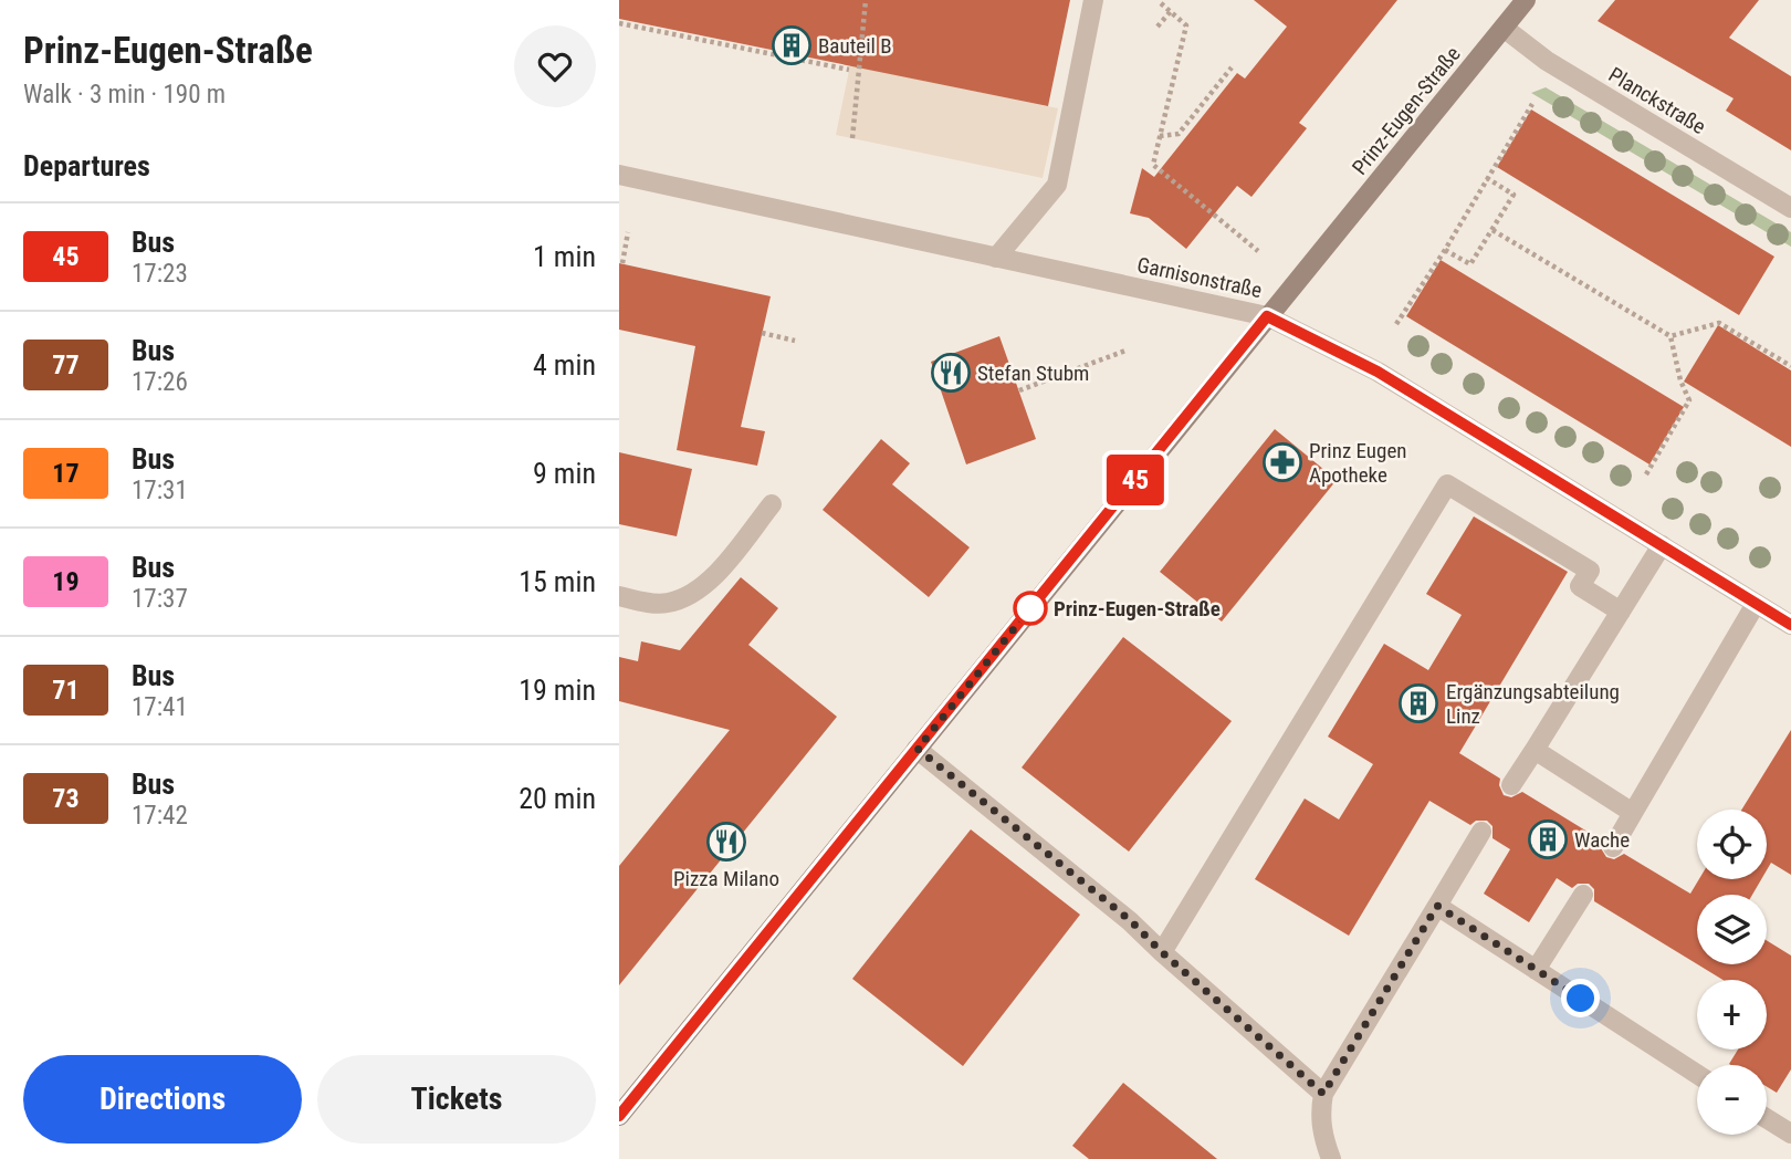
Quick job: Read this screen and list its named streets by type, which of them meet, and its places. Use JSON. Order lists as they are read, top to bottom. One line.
{"streets":{"main road":["Prinz-Eugen-Straße"],"street":["Planckstraße","Garnisonstraße"]},"crossings":[["Planckstraße","Prinz-Eugen-Straße"],["Prinz-Eugen-Straße","Garnisonstraße"]],"places":{"building":["Bauteil B","Ergänzungsabteilung Linz","Wache"],"restaurant":["Stefan Stubm","Pizza Milano"],"pharmacy":["Prinz Eugen Apotheke"],"other":["Prinz-Eugen-Straße"]},"lines":["bus line 45"],"page":{"heading":[["Prinz-Eugen-Straße","Walk · 3 min · 190 m"],"Departures"],"on_map":"45","list":[{"mark":"45","name":"Bus","note":"17:23","value":"1 min"},{"mark":"77","name":"Bus","note":"17:26","value":"4 min"},{"mark":"17","name":"Bus","note":"17:31","value":"9 min"},{"mark":"19","name":"Bus","note":"17:37","value":"15 min"},{"mark":"71","name":"Bus","note":"17:41","value":"19 min"},{"mark":"73","name":"Bus","note":"17:42","value":"20 min"}],"map_buttons":["+","−"],"buttons":["Directions","Tickets"]}}
